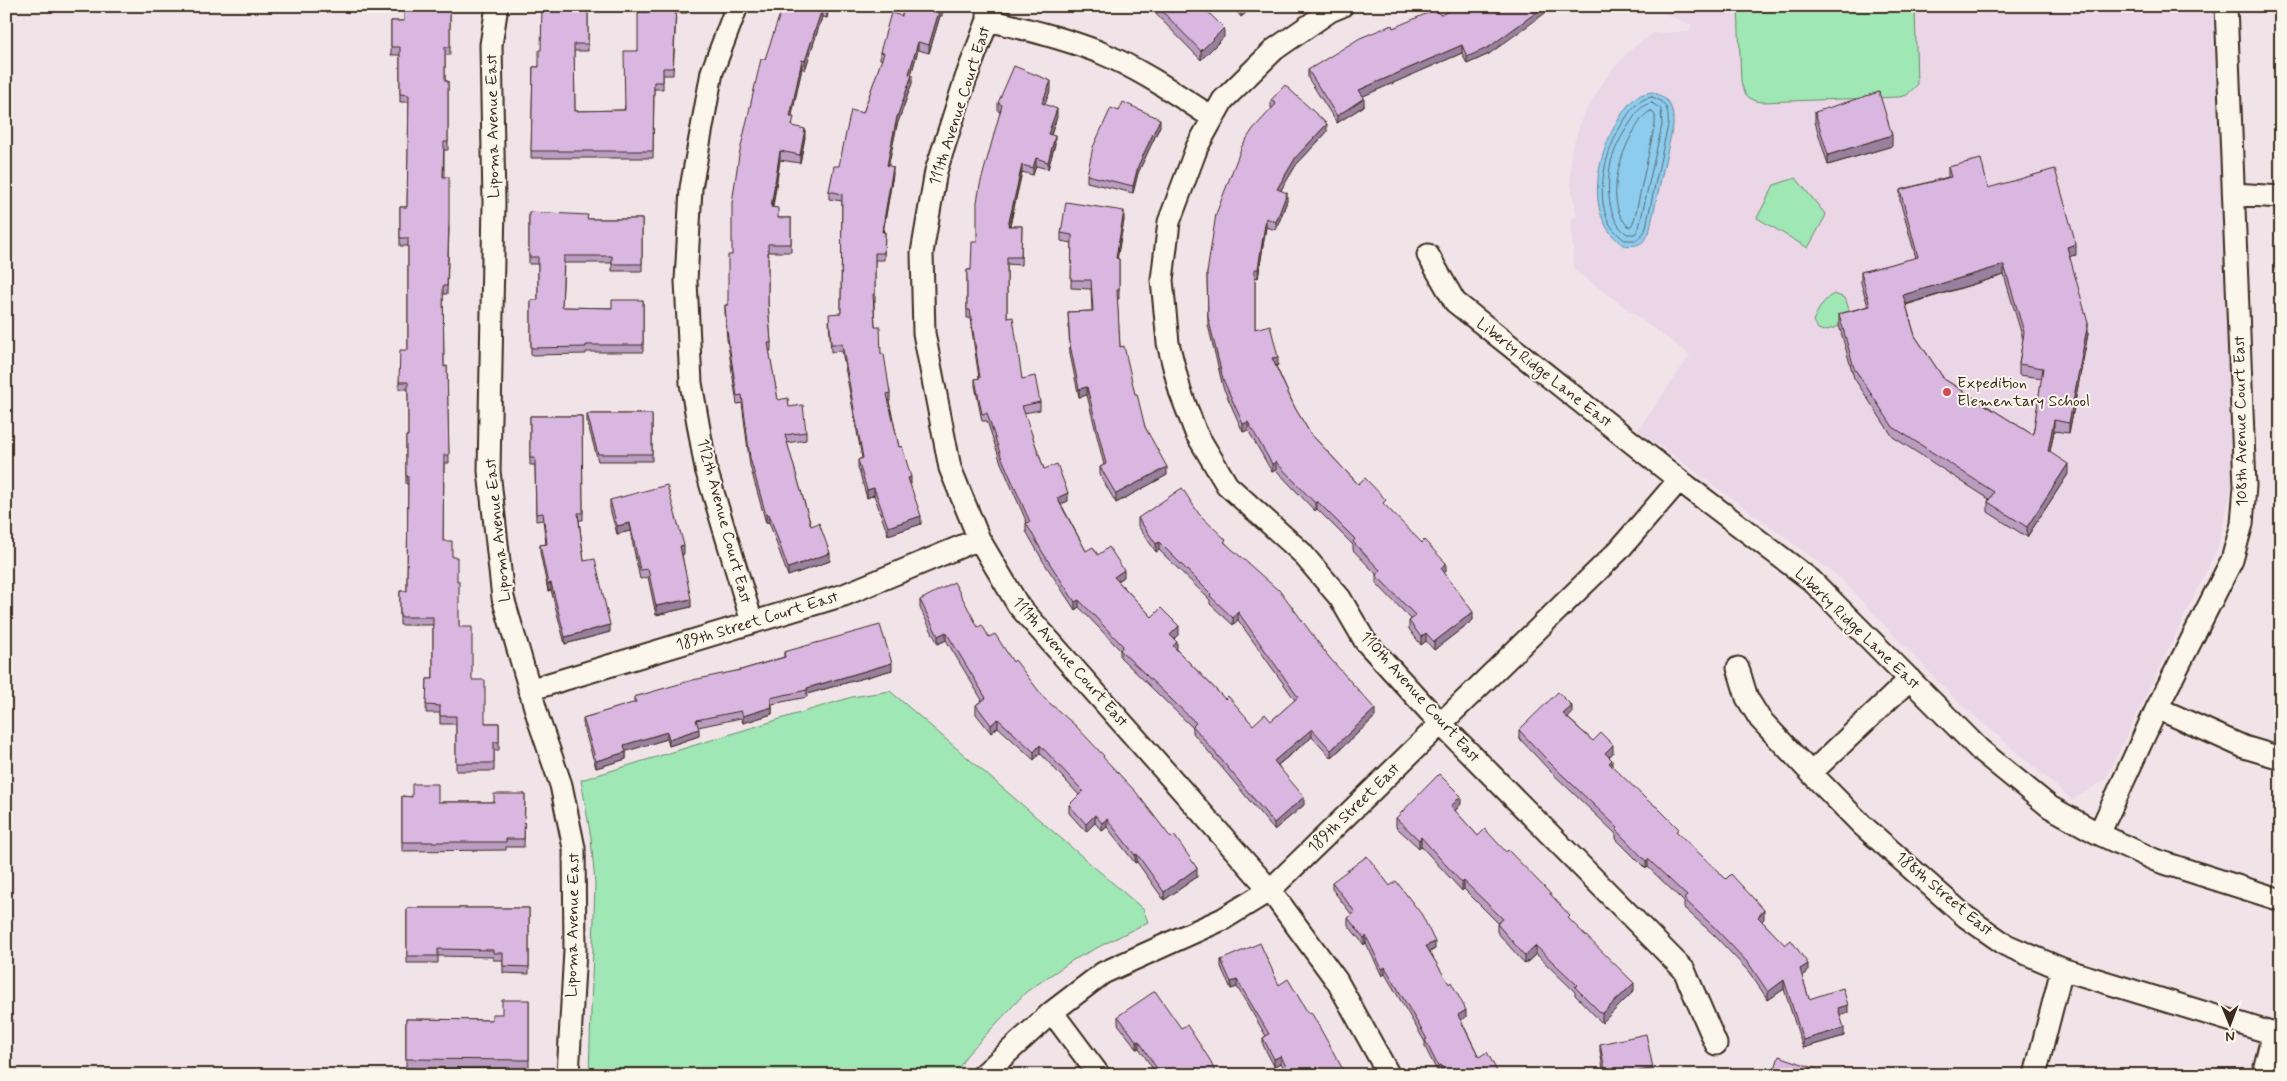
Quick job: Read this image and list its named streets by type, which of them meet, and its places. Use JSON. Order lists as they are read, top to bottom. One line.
{"streets":{"street":["111th Avenue Court East","Lipoma Avenue East","Liberty Ridge Lane East","108th Avenue Court East","112th Avenue Court East","189th Street Court East","110th Avenue Court East","189th Street East","188th Street East"]},"crossings":[["111th Avenue Court East","189th Street Court East"],["111th Avenue Court East","189th Street East"],["Lipoma Avenue East","189th Street Court East"],["Liberty Ridge Lane East","108th Avenue Court East"],["Liberty Ridge Lane East","189th Street East"],["112th Avenue Court East","189th Street Court East"],["110th Avenue Court East","189th Street East"]],"places":["Expedition Elementary School"],"north":"bottom"}
